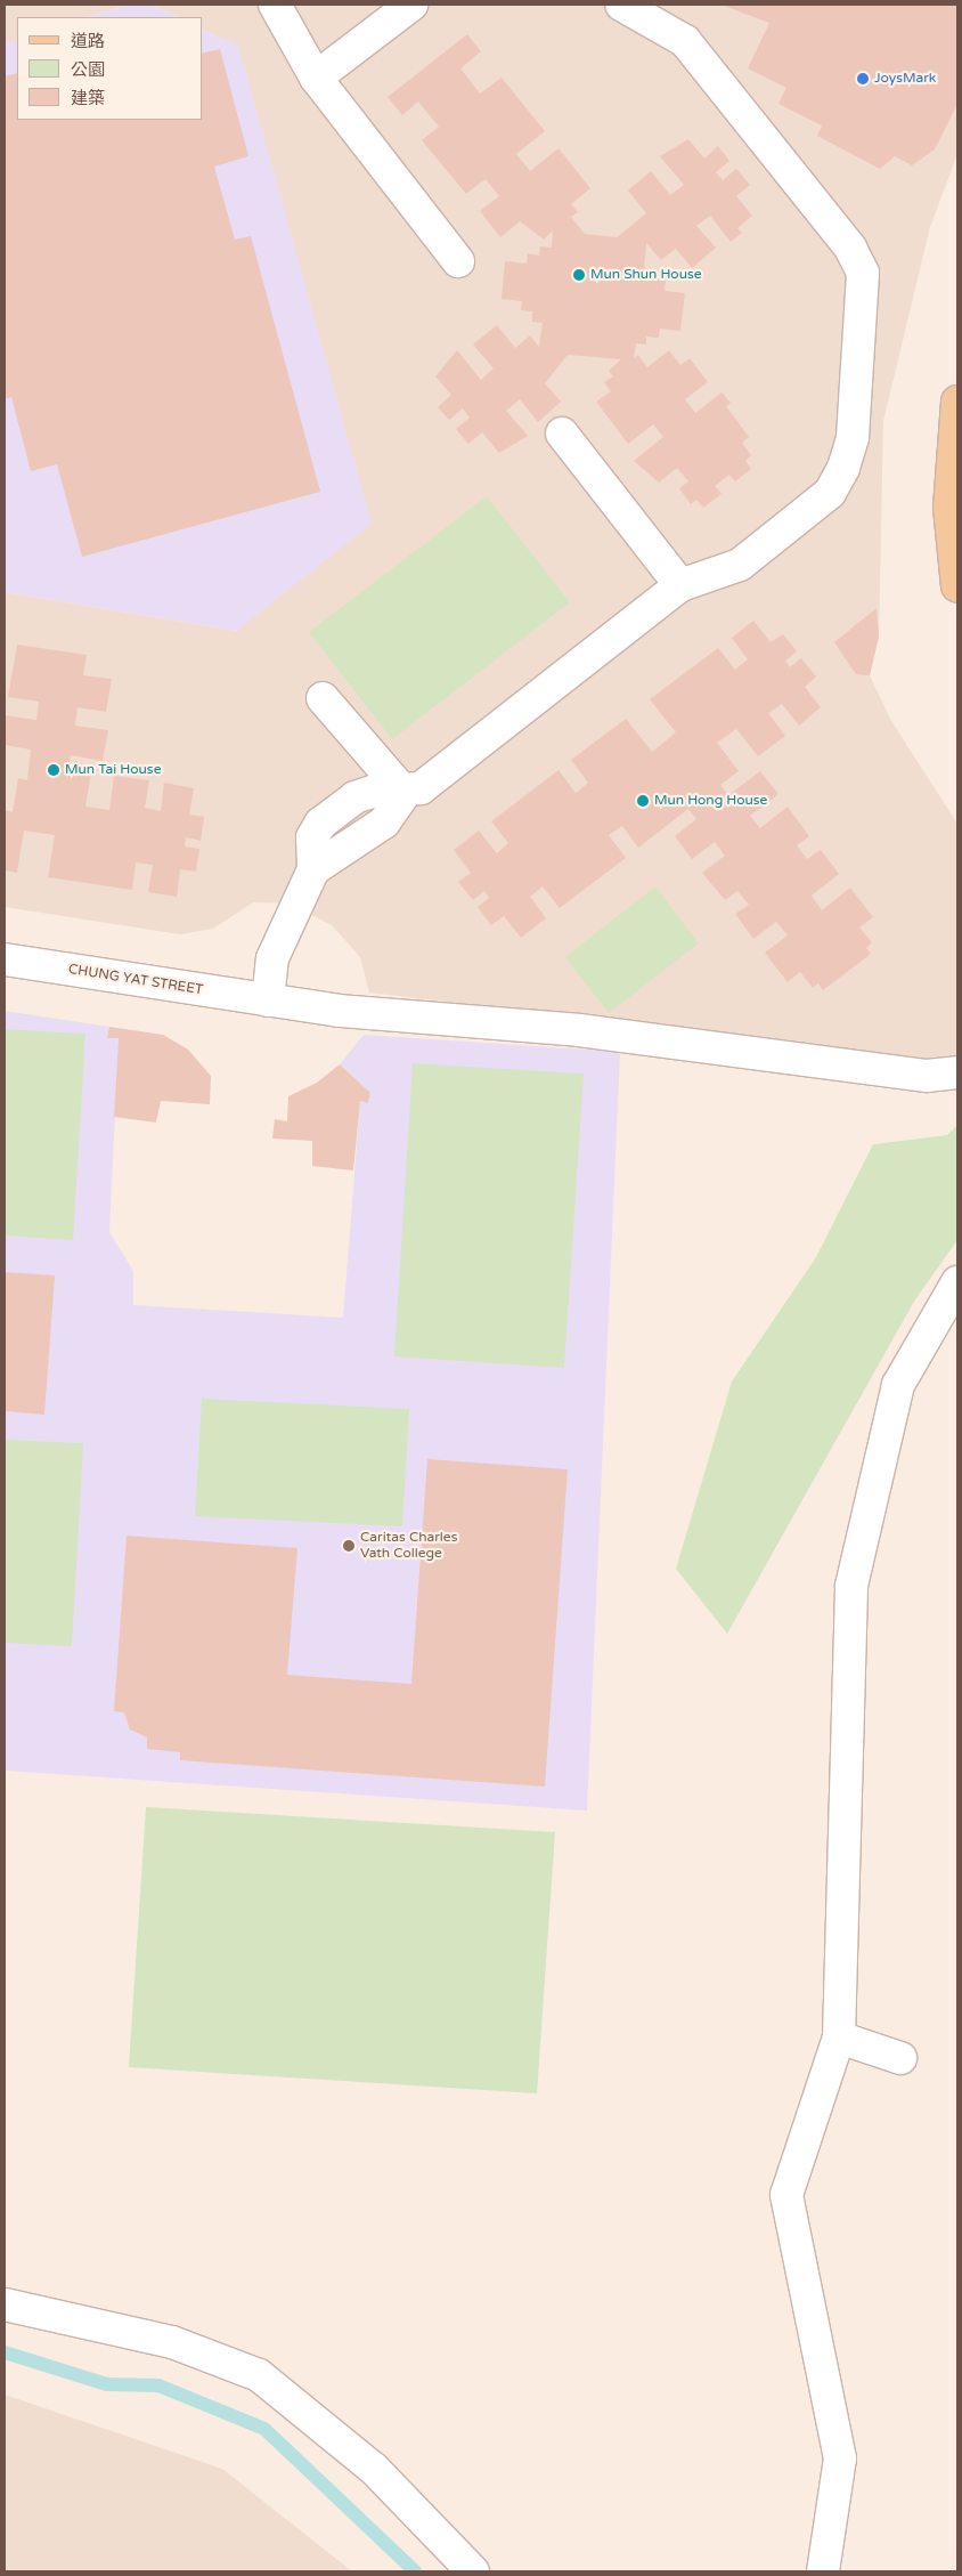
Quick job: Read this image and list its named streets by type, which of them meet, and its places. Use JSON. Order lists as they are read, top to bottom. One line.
{"streets":{"street":["CHUNG YAT STREET"]},"places":["JoysMark","Mun Shun House","Mun Tai House","Mun Hong House","Caritas Charles Vath College"],"legend":["道路","公園","建築"]}
